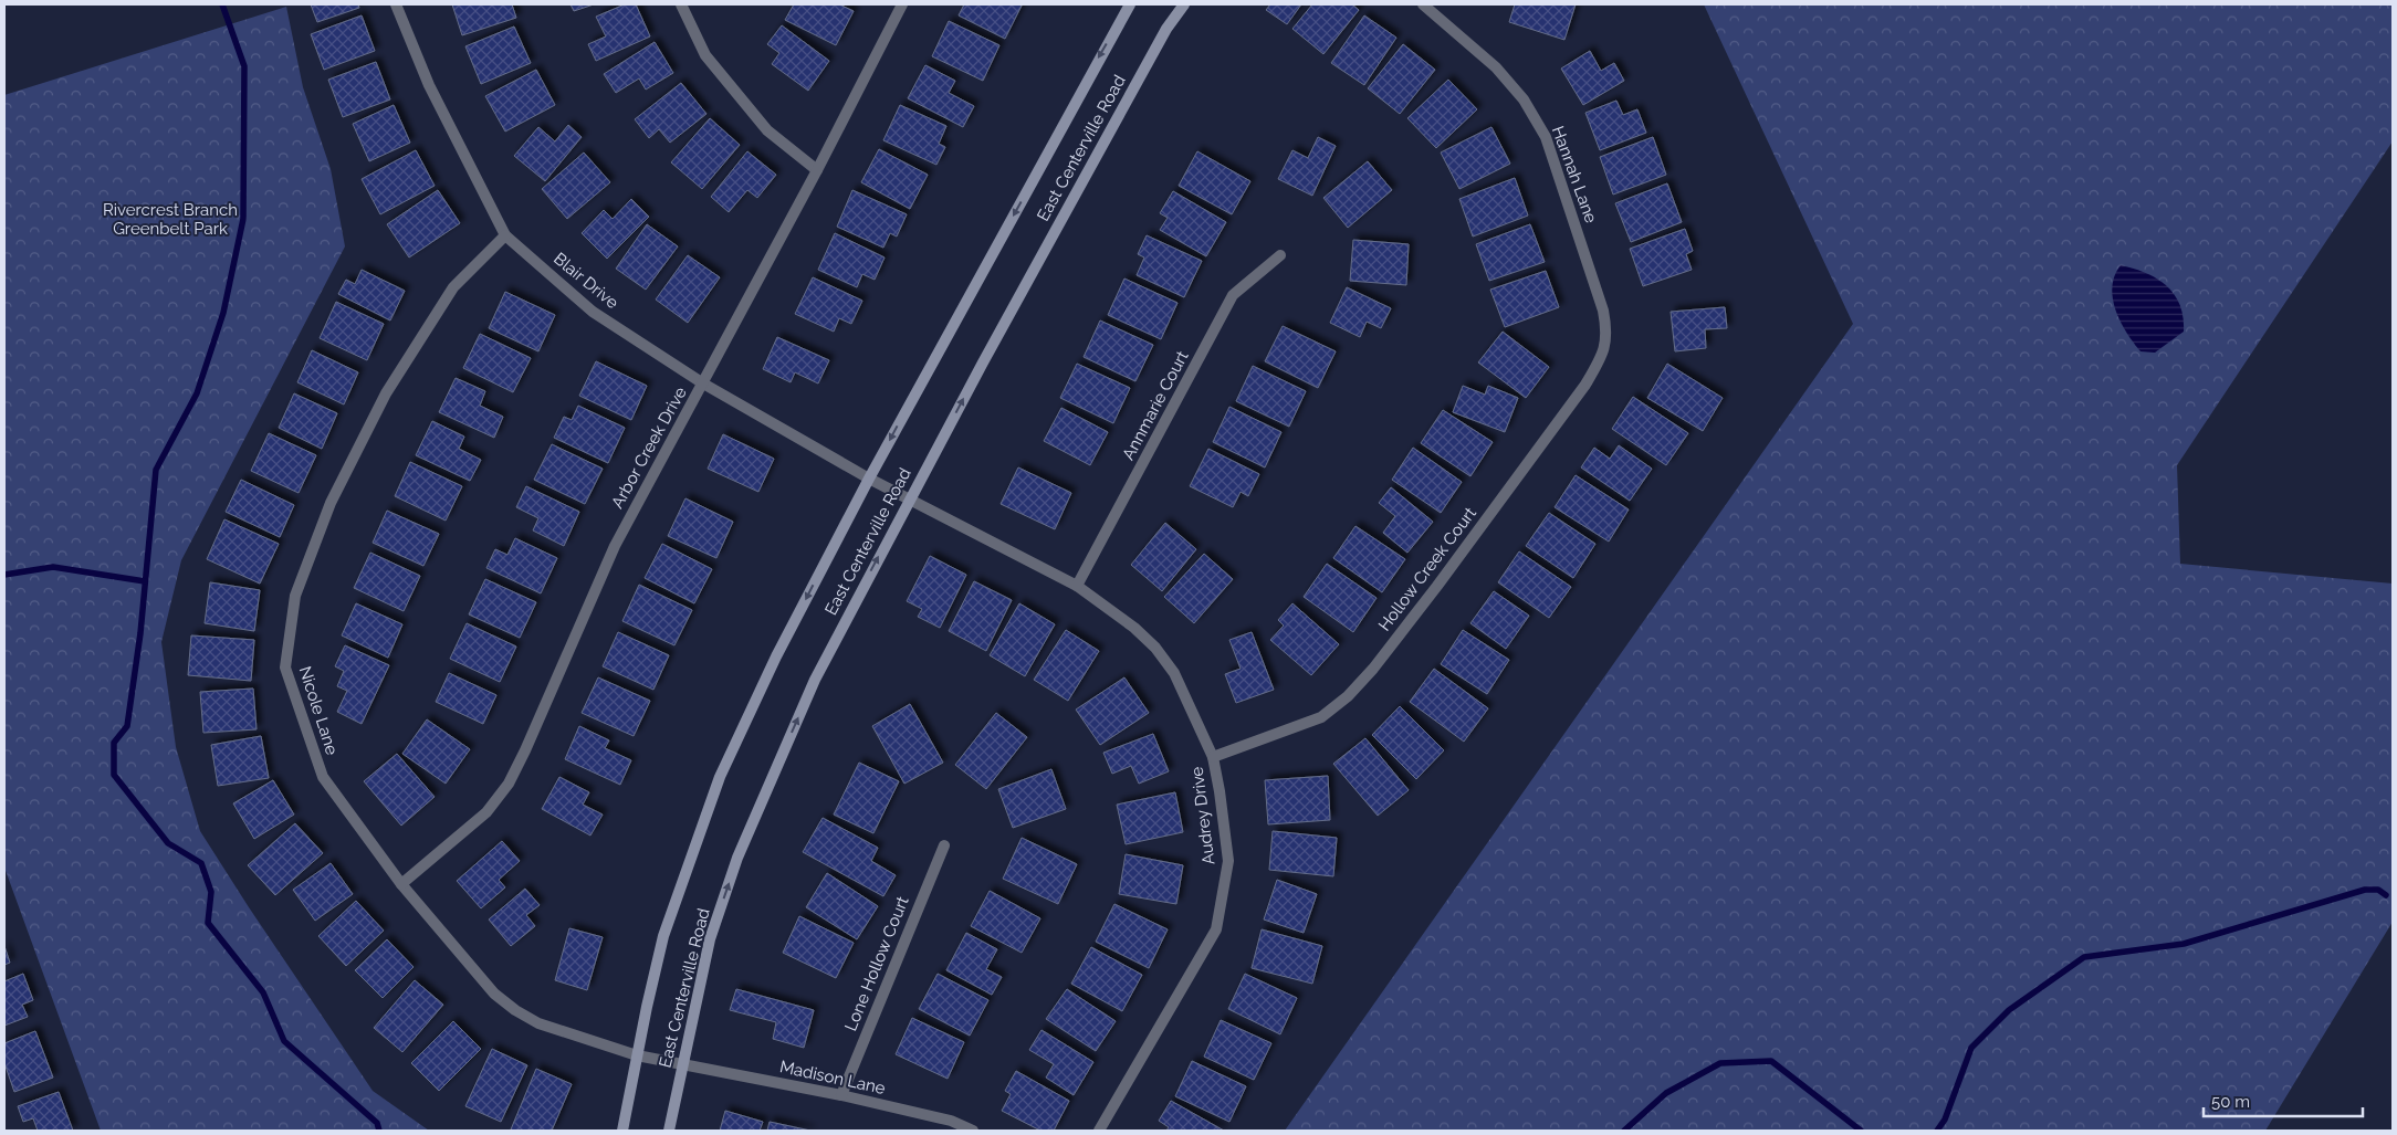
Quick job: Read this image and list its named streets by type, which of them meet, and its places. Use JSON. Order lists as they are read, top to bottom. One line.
{"streets":{"main road":["East Centerville Road"],"street":["Hannah Lane","Blair Drive","Annmarie Court","Arbor Creek Drive","Hollow Creek Court","Nicole Lane","Audrey Drive","Lone Hollow Court","Madison Lane"]},"crossings":[["East Centerville Road","Blair Drive"],["East Centerville Road","Nicole Lane"],["East Centerville Road","Audrey Drive"],["East Centerville Road","Madison Lane"],["Hannah Lane","Hollow Creek Court"],["Blair Drive","Arbor Creek Drive"],["Blair Drive","Nicole Lane"],["Blair Drive","Audrey Drive"],["Annmarie Court","Audrey Drive"],["Arbor Creek Drive","Nicole Lane"],["Hollow Creek Court","Audrey Drive"],["Nicole Lane","Madison Lane"],["Lone Hollow Court","Madison Lane"]],"parks":["Rivercrest Branch Greenbelt Park"],"scale_bar":"50 m"}
